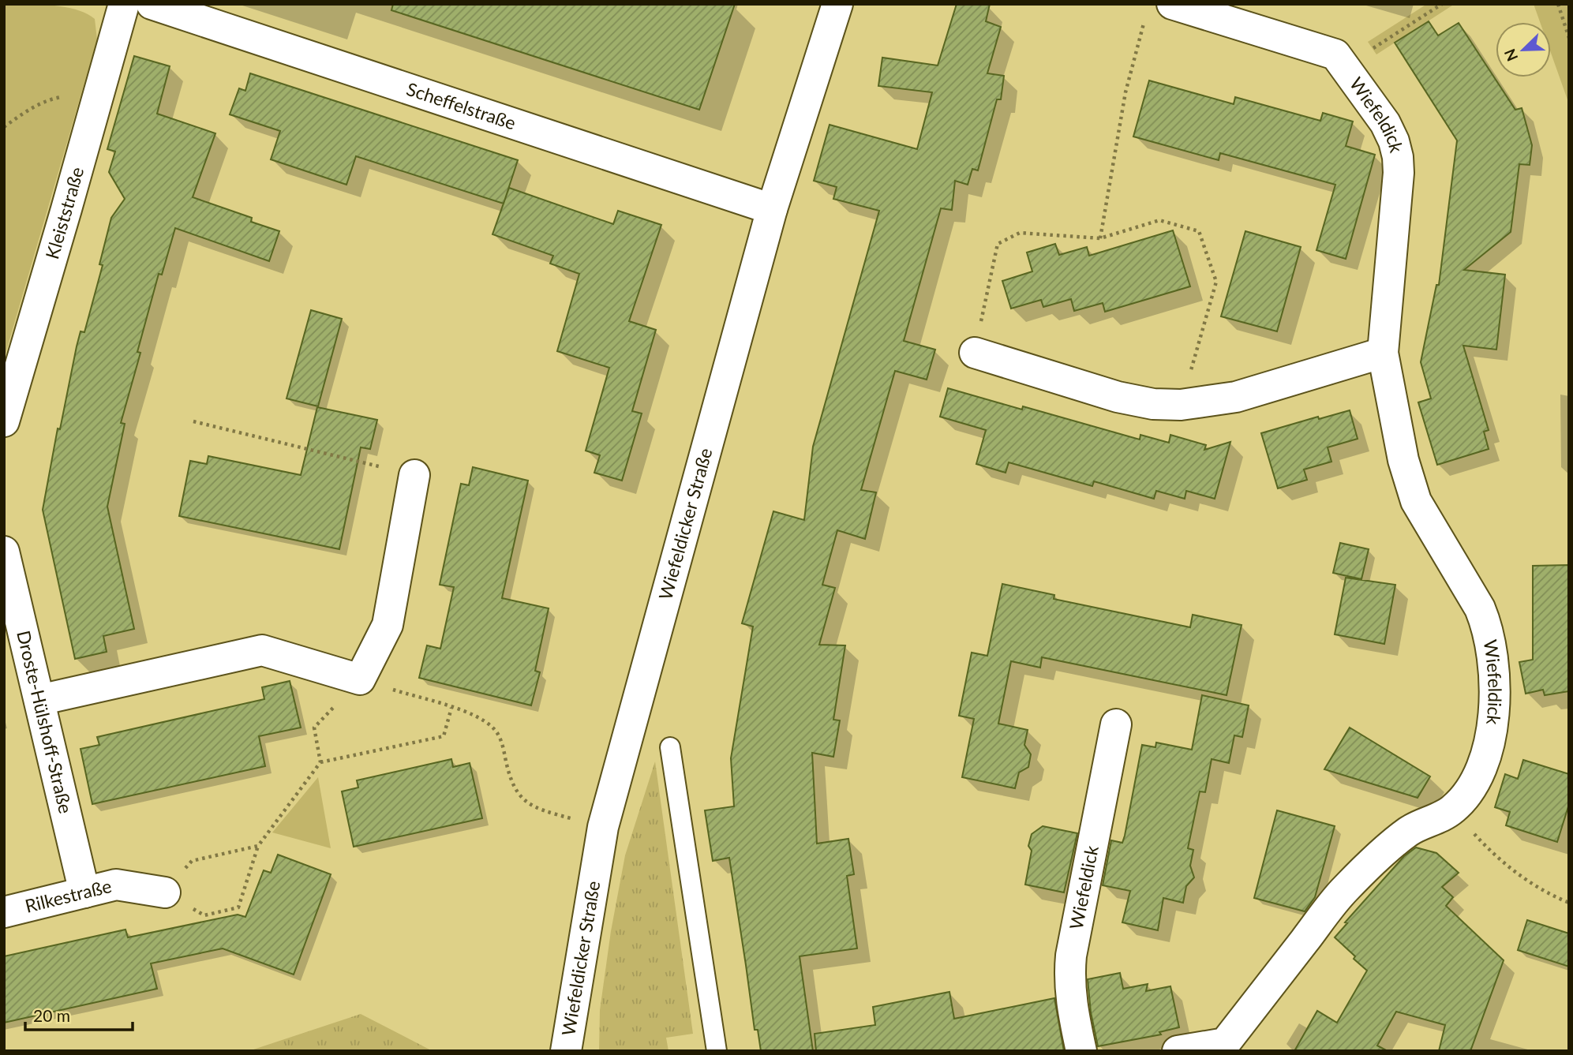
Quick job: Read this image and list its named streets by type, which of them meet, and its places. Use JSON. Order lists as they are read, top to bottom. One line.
{"streets":{"street":["Scheffelstraße","Wiefeldick","Kleiststraße","Wiefeldicker Straße","Droste-Hülshoff-Straße","Rilkestraße"]},"crossings":[["Scheffelstraße","Wiefeldicker Straße"],["Droste-Hülshoff-Straße","Rilkestraße"]],"scale_bar":"20 m","north":"bottom left"}
